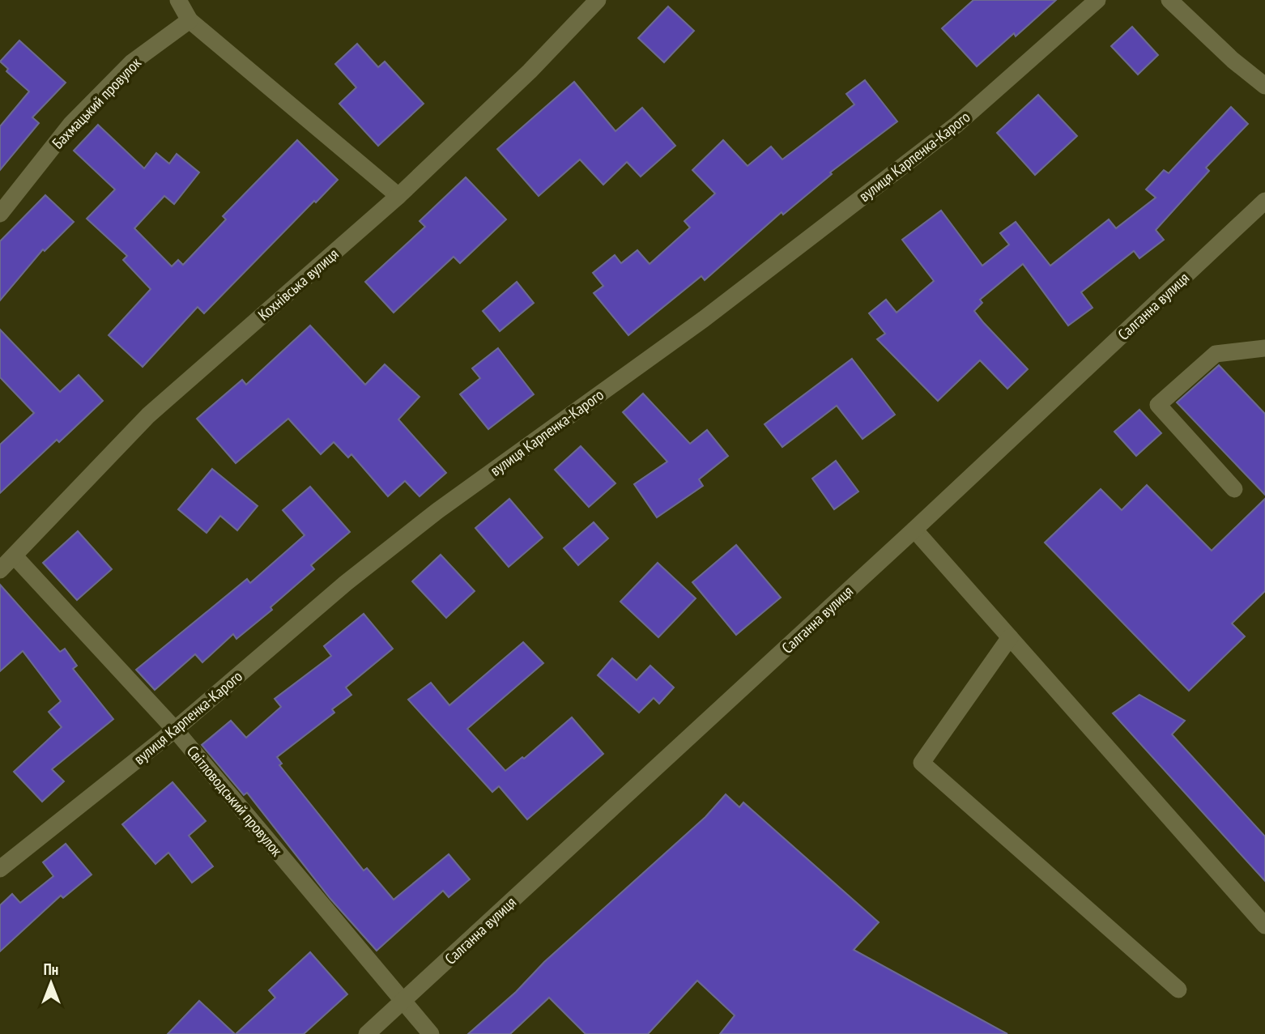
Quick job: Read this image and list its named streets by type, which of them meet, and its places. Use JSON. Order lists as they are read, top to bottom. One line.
{"streets":{"street":["Бахмацький провулок","вулиця Карпенка-Карого","Кохнівська вулиця","Салганна вулиця","Світловодський провулок"]},"crossings":[["вулиця Карпенка-Карого","Світловодський провулок"],["Кохнівська вулиця","Світловодський провулок"],["Салганна вулиця","Світловодський провулок"]],"north":"top"}
